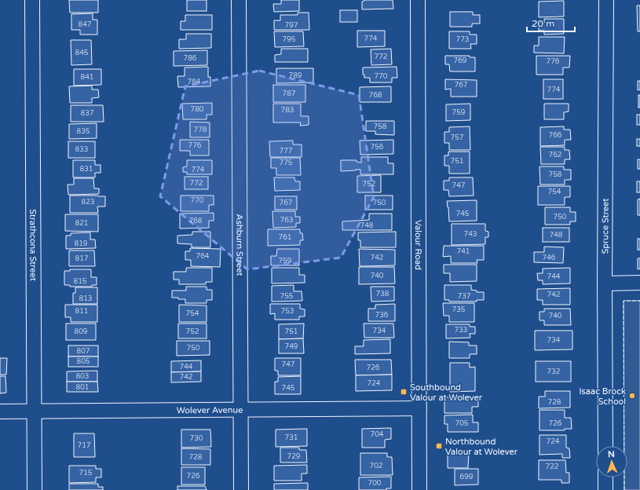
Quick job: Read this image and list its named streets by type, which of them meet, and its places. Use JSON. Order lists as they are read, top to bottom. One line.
{"streets":{"street":["Spruce Street","Strathcona Street","Ashburn Street","Valour Road","Wolever Avenue"]},"crossings":[["Strathcona Street","Wolever Avenue"],["Ashburn Street","Wolever Avenue"],["Valour Road","Wolever Avenue"]],"places":{"transit":["Southbound Valour at Wolever","Northbound Valour at Wolever"],"other":["Isaac Brock School"]},"house_numbers":["847","797","774","795","773","845","772","786","769","776","789","770","841","784","767","774","787","768","780","783","759","837","758","778","835","766","757","776","756","833","777","762","751","775","831","774","758","772","752","747","754","770","823","767","750","745","750","763","768","821","748","743","748","761","819","741","764","742","746","817","759","740","744","815","738","742","755","737","813","735","811","753","754","736","740","733","734","809","752","751","734","749","750","807","805","747","744","726","732","803","742","724","801","745","728","705","726","704","731","730","724","717","729","728","702","722","715","726","699","700"],"scale_bar":"20 m","north":"top"}
